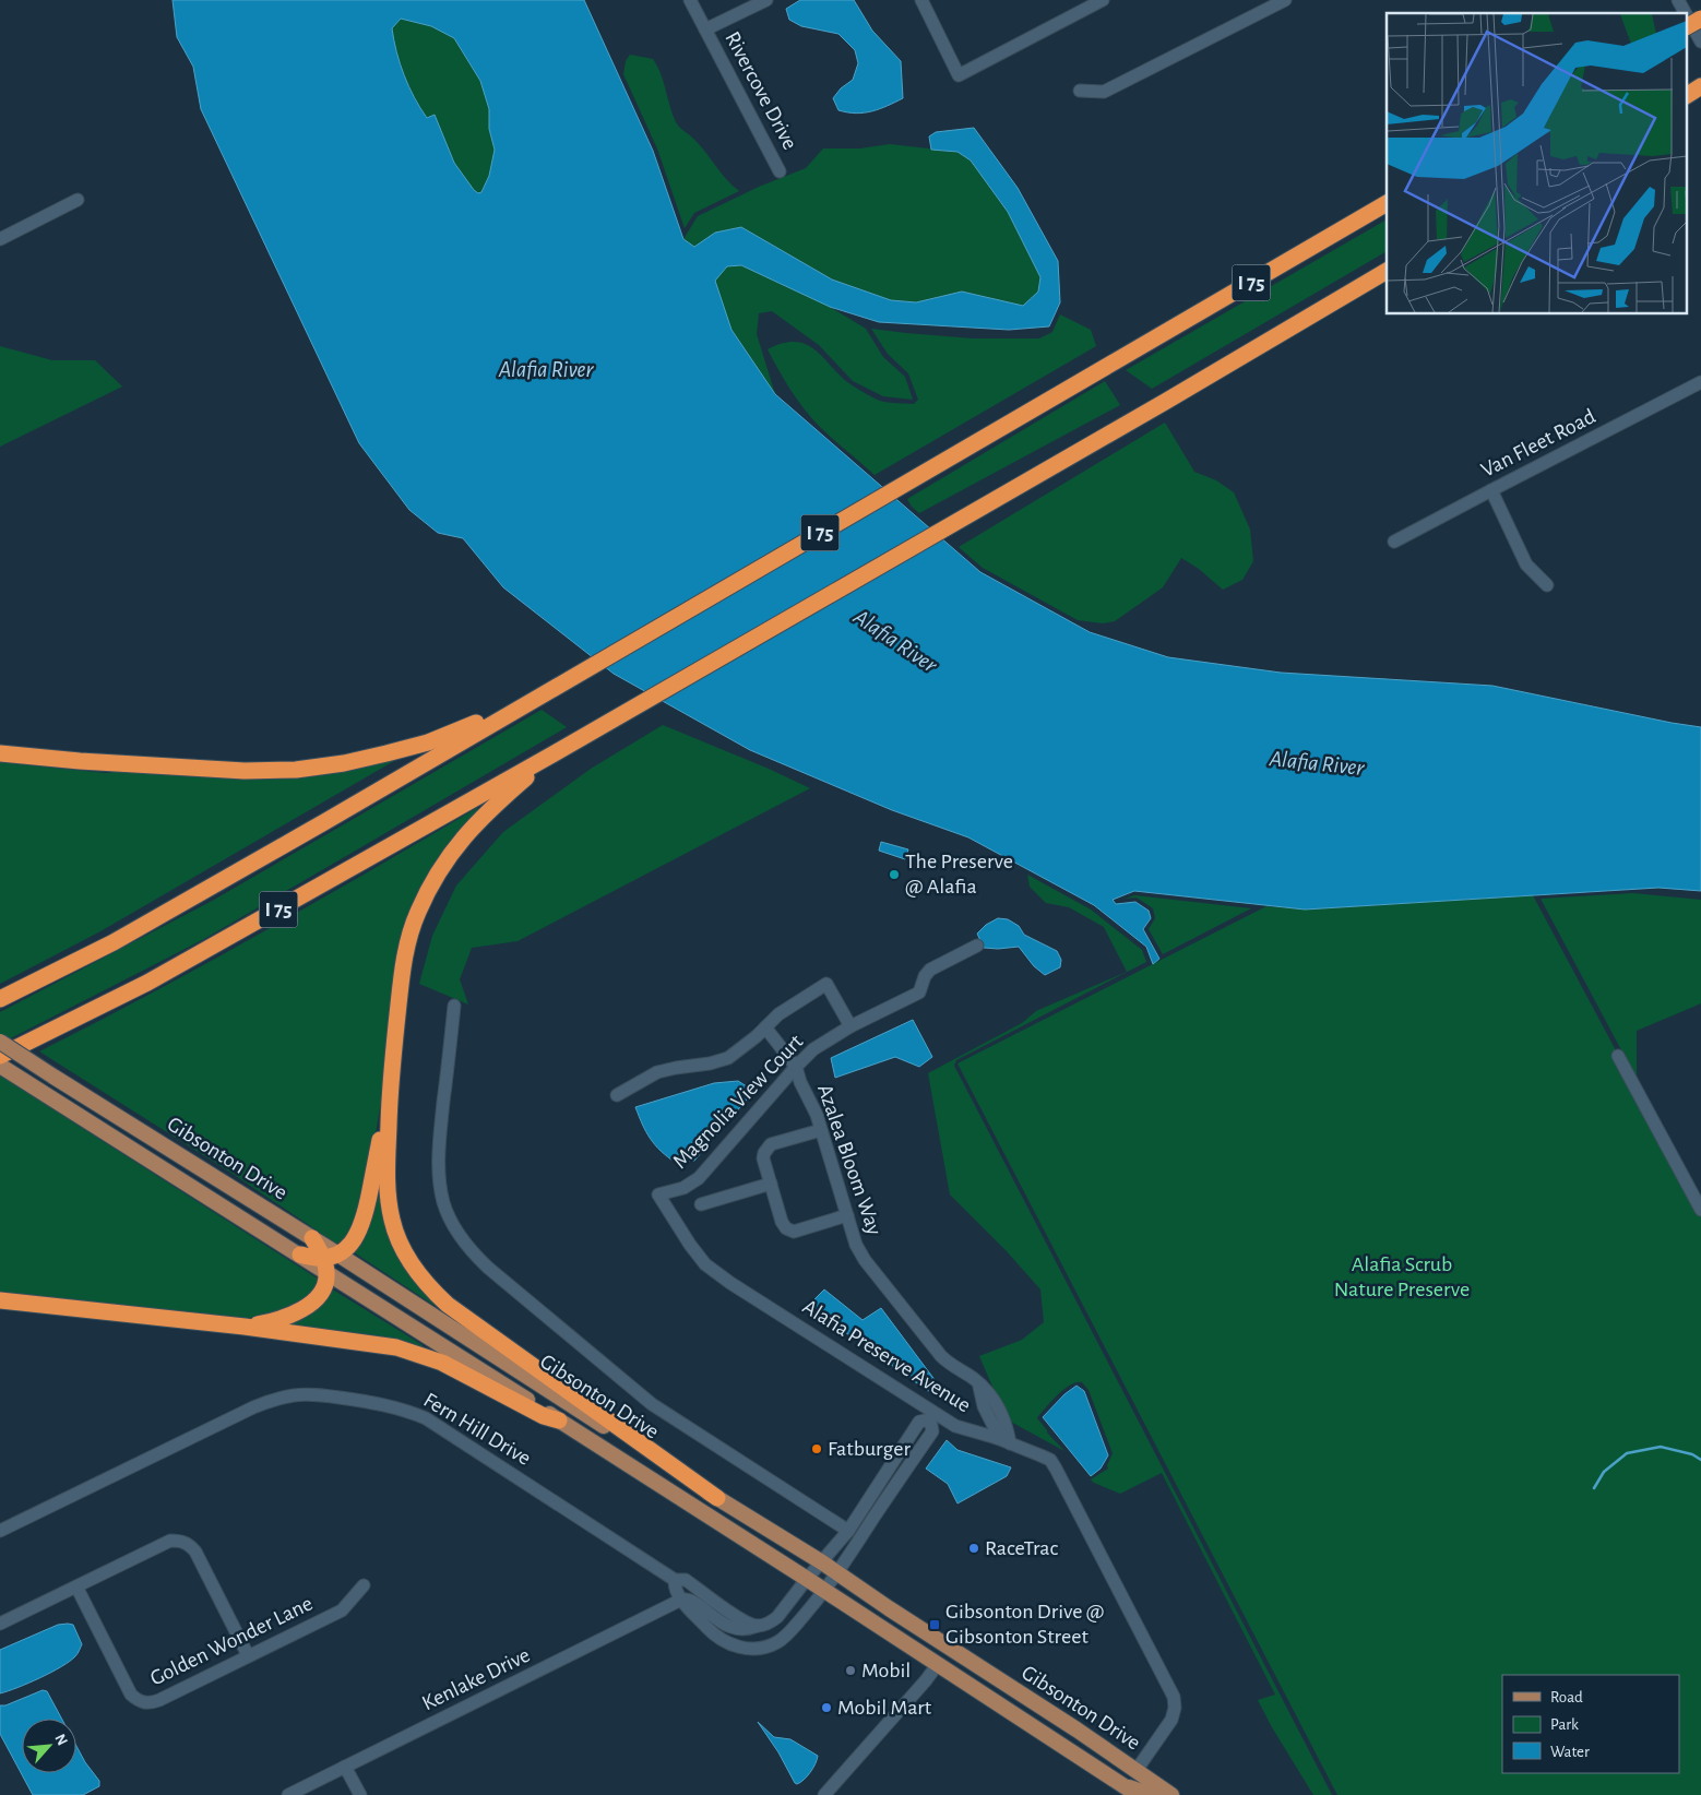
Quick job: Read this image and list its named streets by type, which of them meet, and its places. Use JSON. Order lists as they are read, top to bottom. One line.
{"streets":{"highway":["I 75"],"main road":["Gibsonton Drive"],"street":["Rivercove Drive","Van Fleet Road","Magnolia View Court","Azalea Bloom Way","Alafia Preserve Avenue","Fern Hill Drive","Golden Wonder Lane","Kenlake Drive"]},"crossings":[["Magnolia View Court","Azalea Bloom Way"],["Magnolia View Court","Alafia Preserve Avenue"],["Gibsonton Drive","Alafia Preserve Avenue"],["Azalea Bloom Way","Alafia Preserve Avenue"]],"water":["Alafia River"],"parks":["Alafia Scrub Nature Preserve"],"places":{"other":["The Preserve @ Alafia","Fatburger","RaceTrac","Mobil","Mobil Mart"],"transit":["Gibsonton Drive @ Gibsonton Street"]},"legend":["Road","Park","Water"],"north":"top right"}
